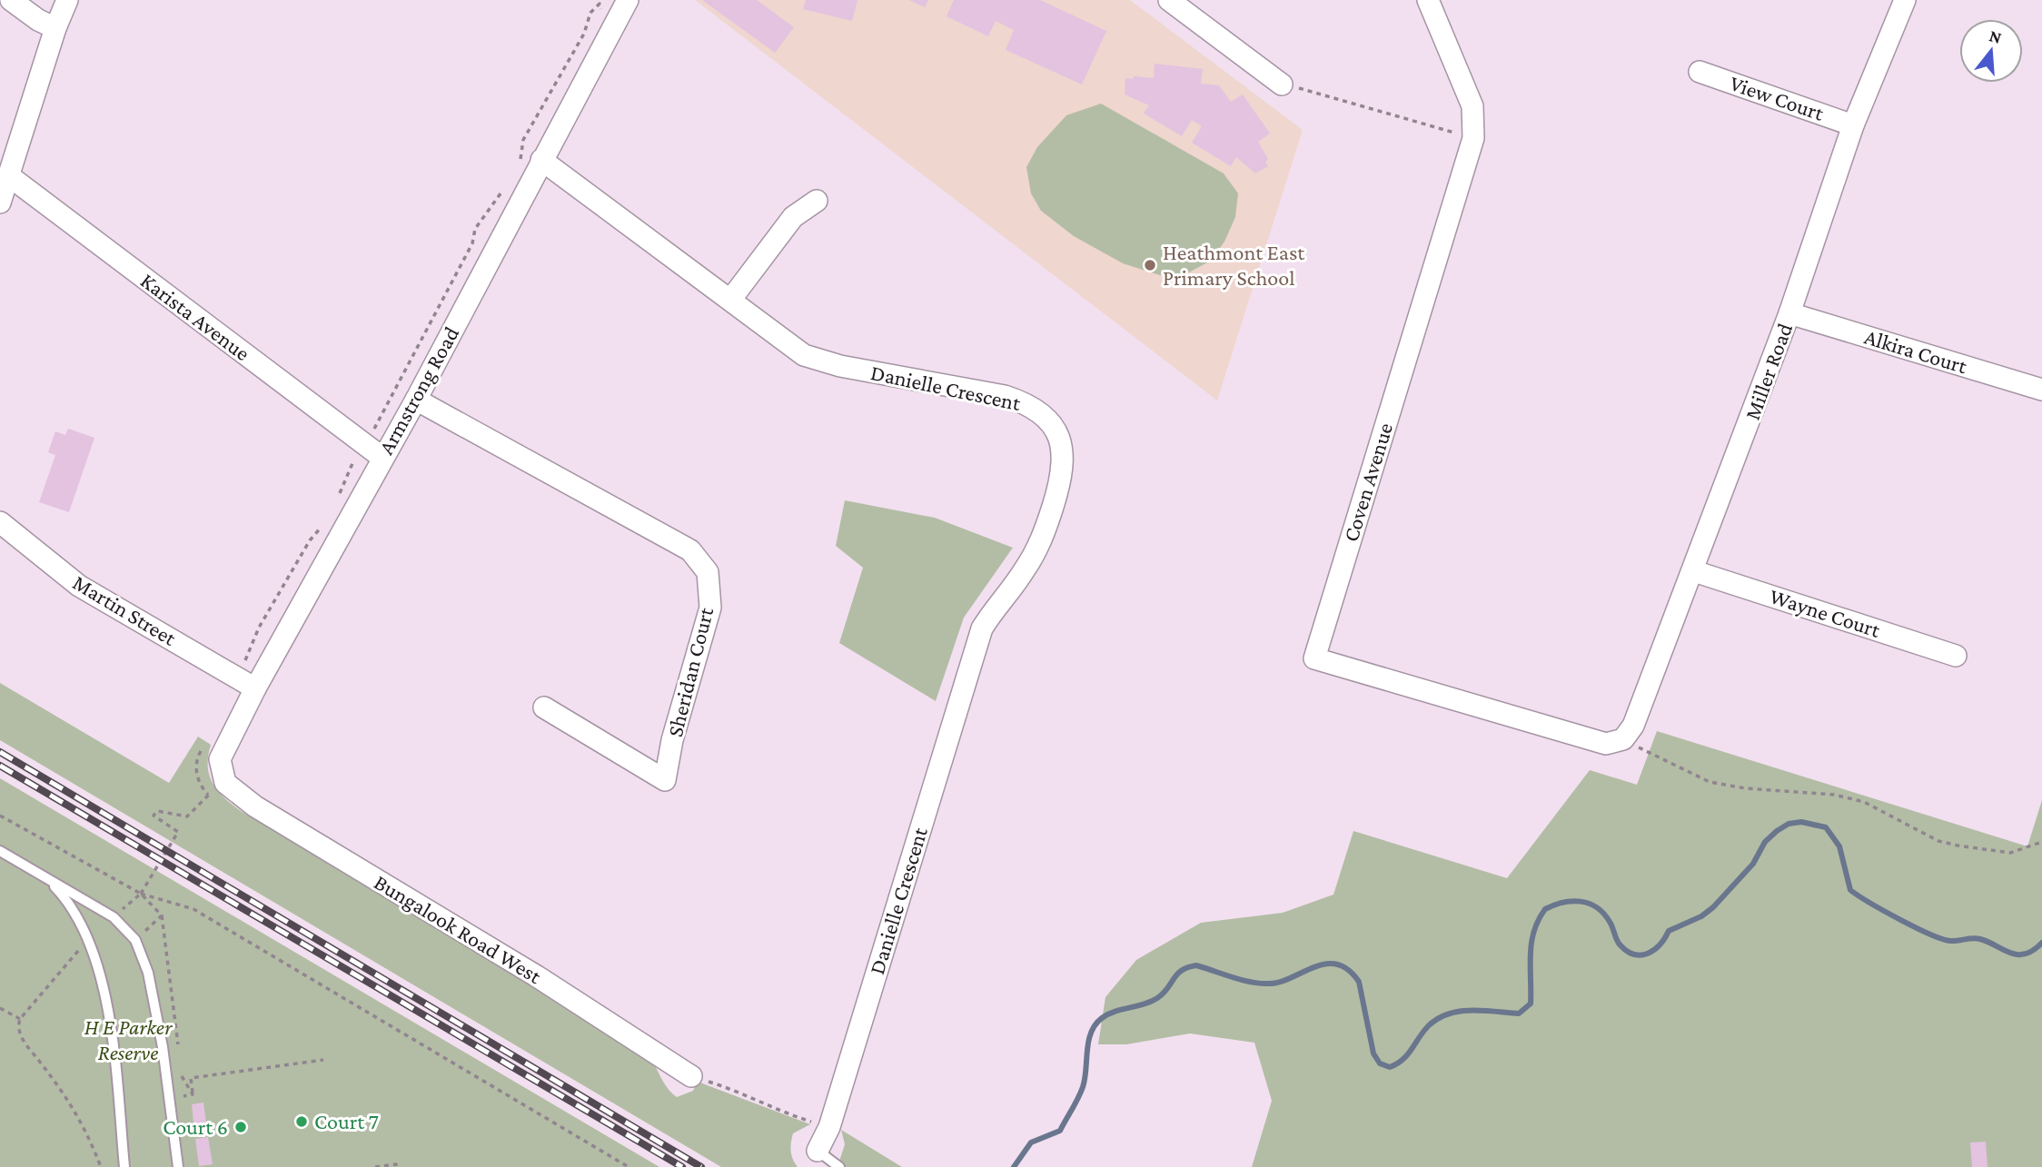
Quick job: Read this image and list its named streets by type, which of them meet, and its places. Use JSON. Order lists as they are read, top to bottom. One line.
{"streets":{"street":["View Court","Karista Avenue","Alkira Court","Miller Road","Danielle Crescent","Armstrong Road","Coven Avenue","Martin Street","Wayne Court","Sheridan Court","Bungalook Road West"]},"crossings":[["View Court","Miller Road"],["Karista Avenue","Armstrong Road"],["Alkira Court","Miller Road"],["Miller Road","Coven Avenue"],["Miller Road","Wayne Court"],["Danielle Crescent","Armstrong Road"],["Armstrong Road","Martin Street"],["Armstrong Road","Sheridan Court"],["Armstrong Road","Bungalook Road West"]],"parks":["H E Parker Reserve"],"places":["Heathmont East Primary School","Court 7","Court 6"],"north":"top"}
